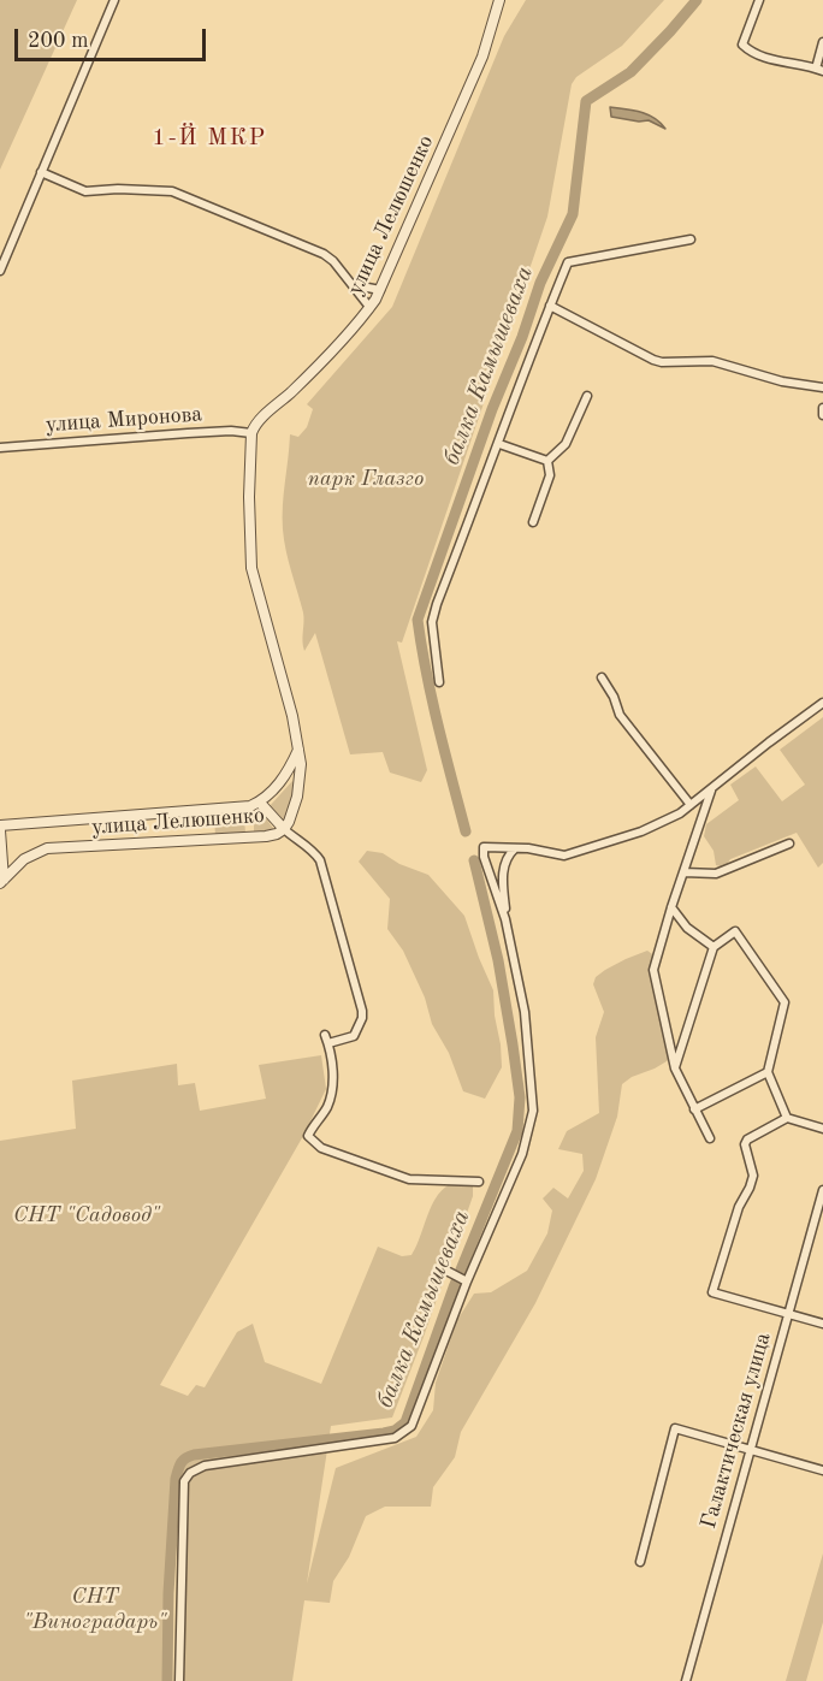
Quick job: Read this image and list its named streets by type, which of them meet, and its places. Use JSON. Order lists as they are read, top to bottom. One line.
{"streets":{"street":["улица Лелюшенко","улица Миронова","Галактическая улица"]},"crossings":[["улица Лелюшенко","улица Миронова"]],"districts":["1-Й МКР"],"water":["балка Камышеваха"],"parks":["парк Глазго","СНТ \"Садовод\"","СНТ \"Виноградарь\""],"scale_bar":"200 m"}
